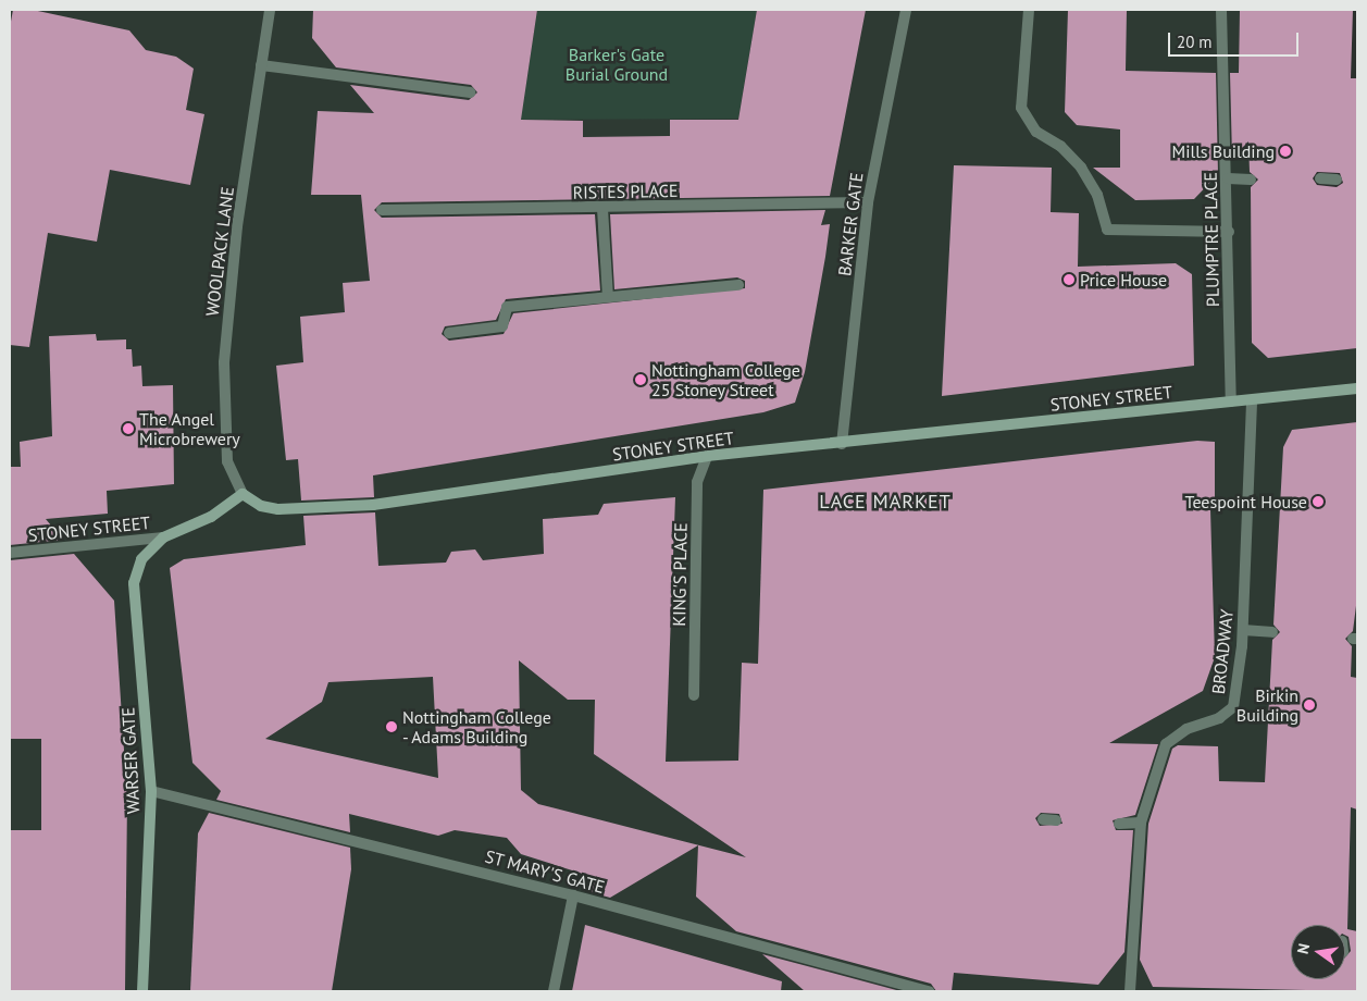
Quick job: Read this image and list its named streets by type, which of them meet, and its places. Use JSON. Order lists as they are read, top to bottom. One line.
{"streets":{"street":["RISTES PLACE","BARKER GATE","PLUMPTRE PLACE","WOOLPACK LANE","STONEY STREET","KING'S PLACE","BROADWAY","WARSER GATE","ST MARY'S GATE"]},"crossings":[["RISTES PLACE","BARKER GATE"],["BARKER GATE","STONEY STREET"],["PLUMPTRE PLACE","STONEY STREET"],["WOOLPACK LANE","STONEY STREET"],["STONEY STREET","KING'S PLACE"],["STONEY STREET","BROADWAY"],["STONEY STREET","WARSER GATE"],["WARSER GATE","ST MARY'S GATE"]],"districts":["LACE MARKET"],"parks":["Barker's Gate Burial Ground"],"places":["Mills Building","Price House","Nottingham College 25 Stoney Street","The Angel Microbrewery","Teespoint House","Birkin Building","Nottingham College - Adams Building"],"scale_bar":"20 m","north":"left"}
